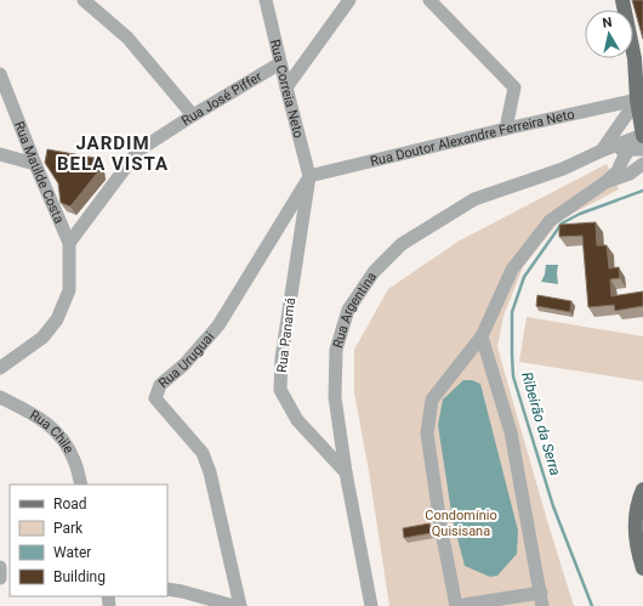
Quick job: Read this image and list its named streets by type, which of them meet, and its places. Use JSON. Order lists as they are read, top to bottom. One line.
{"streets":{"street":["Rua Correia Neto","Rua José Piffer","Rua Doutor Alexandre Ferreira Neto","Rua Matilde Costa","Rua Argentina","Rua Panamá","Rua Uruguai","Rua Chile"]},"crossings":[["Rua Correia Neto","Rua José Piffer"],["Rua Correia Neto","Rua Doutor Alexandre Ferreira Neto"],["Rua Correia Neto","Rua Panamá"],["Rua Correia Neto","Rua Uruguai"],["Rua José Piffer","Rua Matilde Costa"],["Rua Doutor Alexandre Ferreira Neto","Rua Panamá"],["Rua Doutor Alexandre Ferreira Neto","Rua Uruguai"],["Rua Argentina","Rua Panamá"],["Rua Panamá","Rua Uruguai"]],"districts":["JARDIM BELA VISTA"],"water":["Ribeirão da Serra"],"parks":["Condomínio Quisisana"],"legend":["Road","Park","Water","Building"],"north":"top"}
